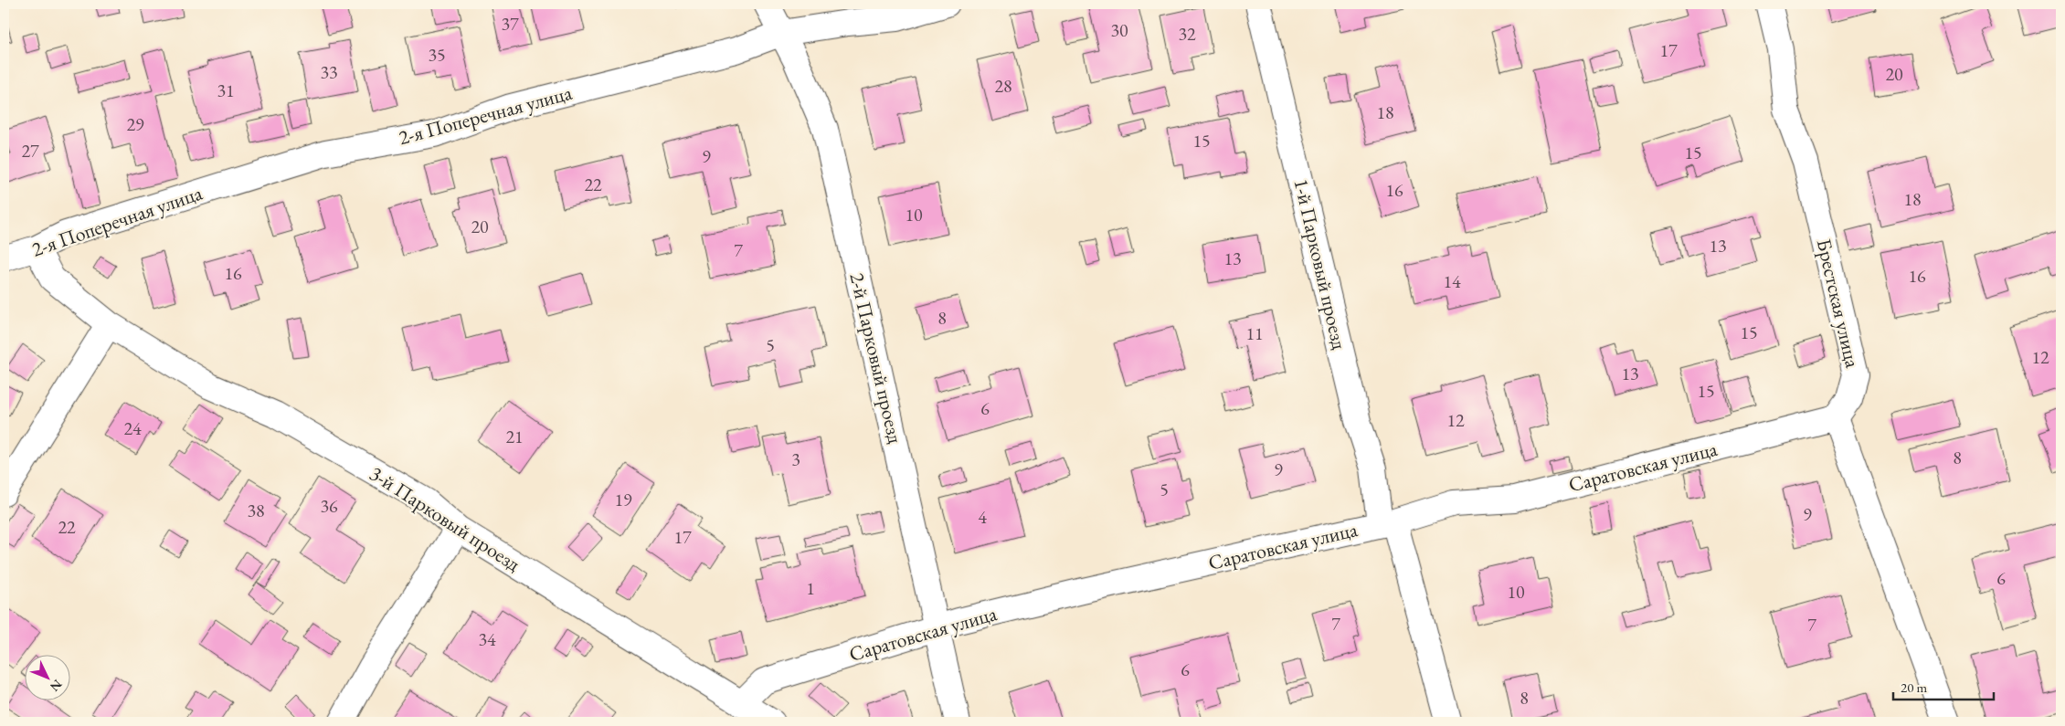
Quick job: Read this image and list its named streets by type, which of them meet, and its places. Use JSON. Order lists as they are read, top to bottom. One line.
{"streets":{"street":["2-я Поперечная улица","1-й Парковый проезд","Брестская улица","2-й Парковый проезд","Саратовская улица","3-й Парковый проезд"]},"crossings":[["2-я Поперечная улица","2-й Парковый проезд"],["2-я Поперечная улица","3-й Парковый проезд"],["1-й Парковый проезд","Саратовская улица"],["Брестская улица","Саратовская улица"],["2-й Парковый проезд","Саратовская улица"],["Саратовская улица","3-й Парковый проезд"]],"house_numbers":["37","30","32","17","35","33","20","28","31","18","29","15","27","15","9","22","16","18","10","20","13","7","13","16","16","14","8","15","11","5","12","13","15","6","12","24","21","8","3","9","5","19","36","38","9","4","22","17","6","1","10","7","7","34","6","8"],"scale_bar":"20 m","north":"bottom right"}
